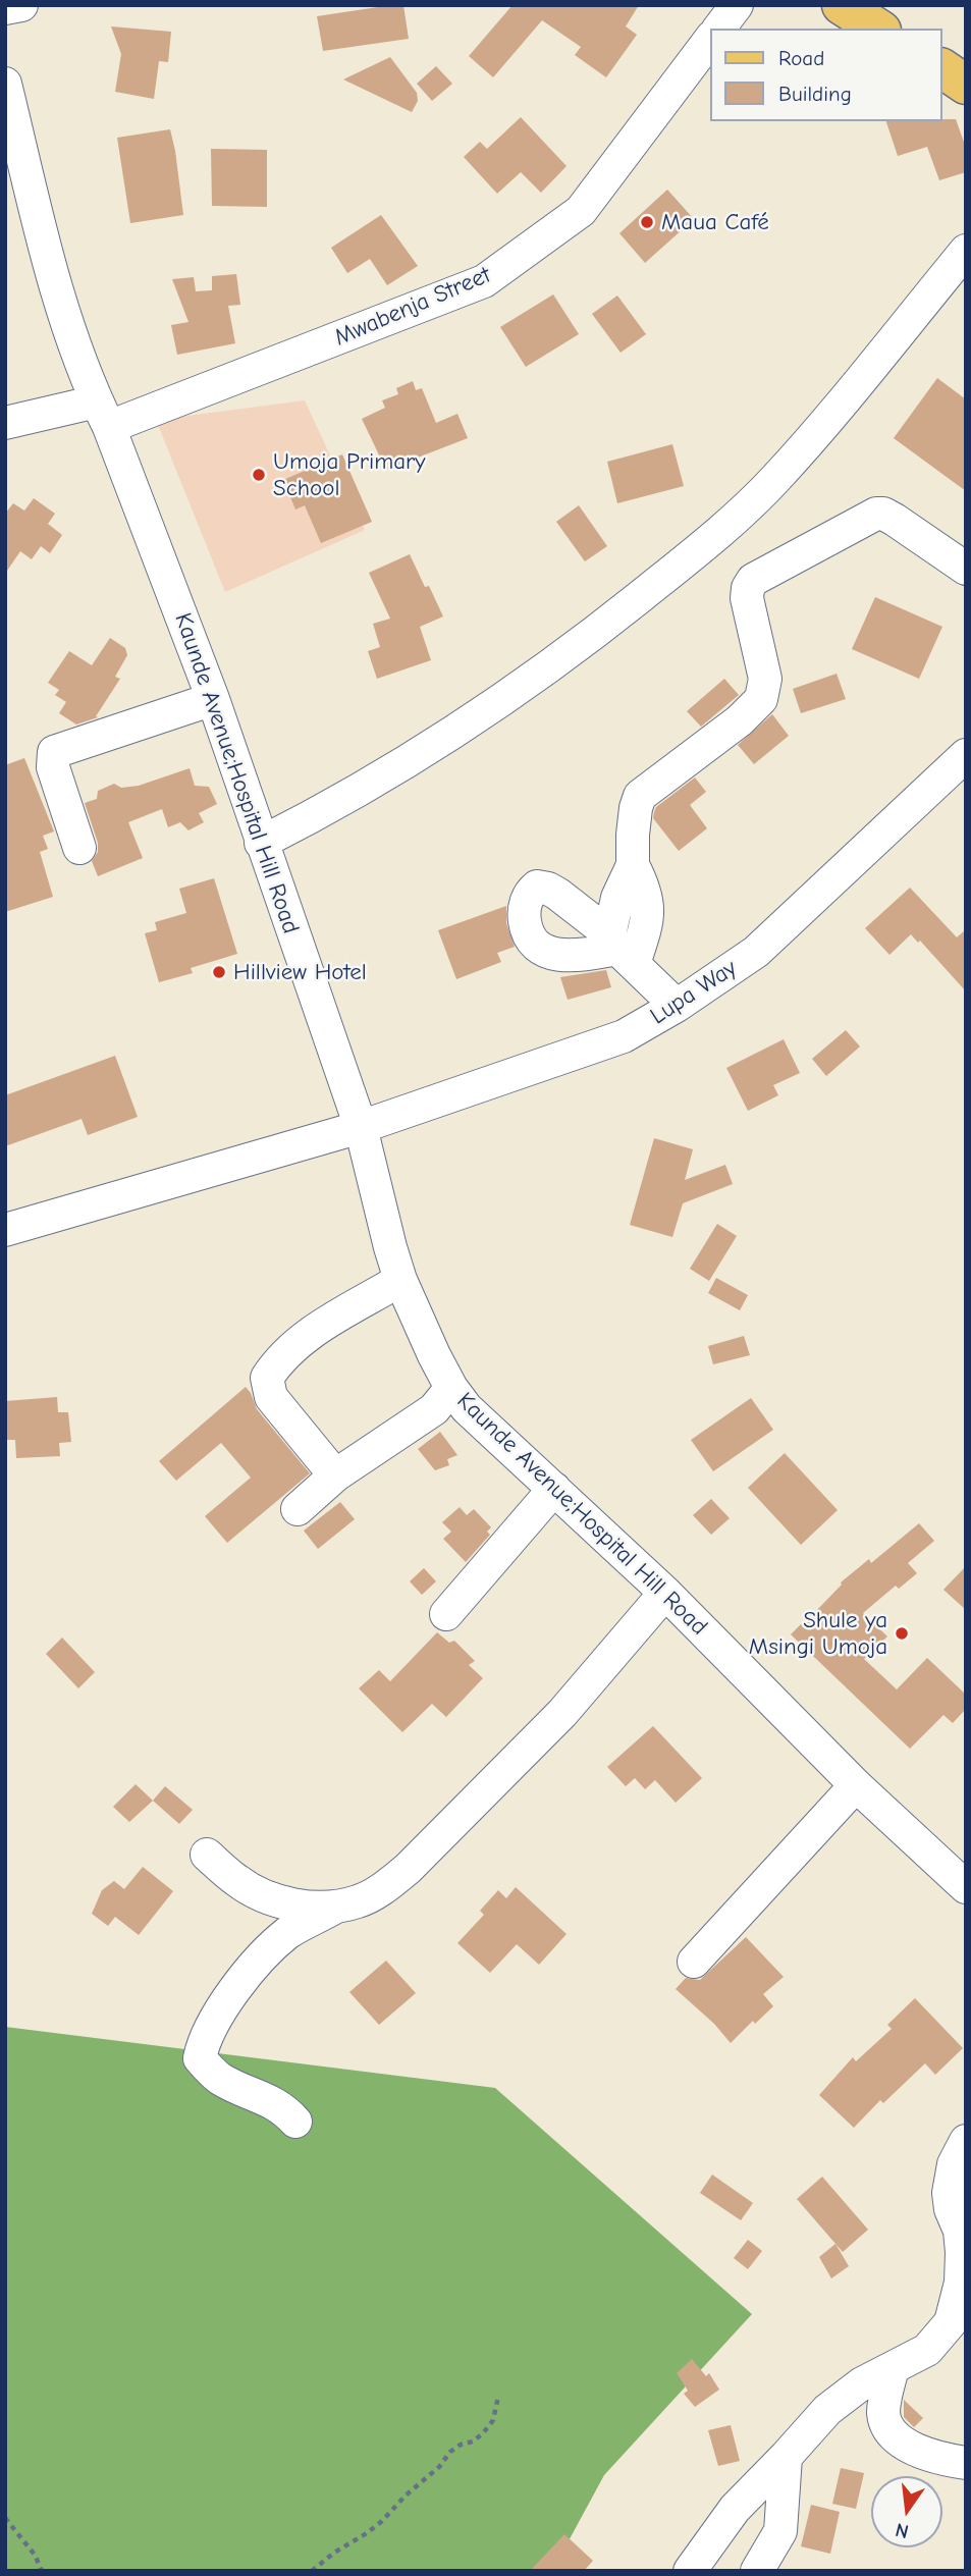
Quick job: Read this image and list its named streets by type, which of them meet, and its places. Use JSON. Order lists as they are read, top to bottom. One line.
{"streets":{"street":["Mwabenja Street","Kaunde Avenue;Hospital Hill Road","Lupa Way"]},"crossings":[["Mwabenja Street","Kaunde Avenue;Hospital Hill Road"],["Kaunde Avenue;Hospital Hill Road","Lupa Way"]],"places":["Maua Café","Umoja Primary School","Hillview Hotel","Shule ya Msingi Umoja"],"legend":["Road","Building"],"north":"bottom"}
